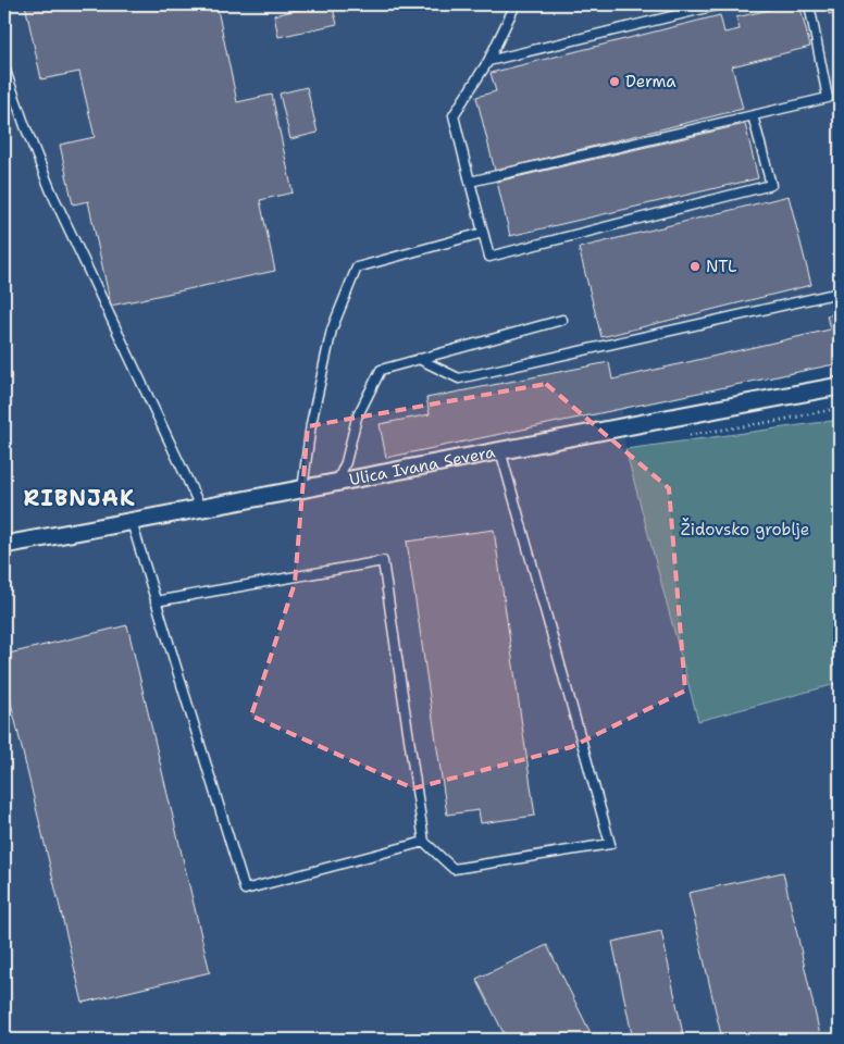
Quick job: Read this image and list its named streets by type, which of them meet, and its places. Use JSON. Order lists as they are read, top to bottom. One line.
{"streets":{"street":["Ulica Ivana Severa"]},"districts":["RIBNJAK"],"parks":["Židovsko groblje"],"places":["Derma","NTL"]}
